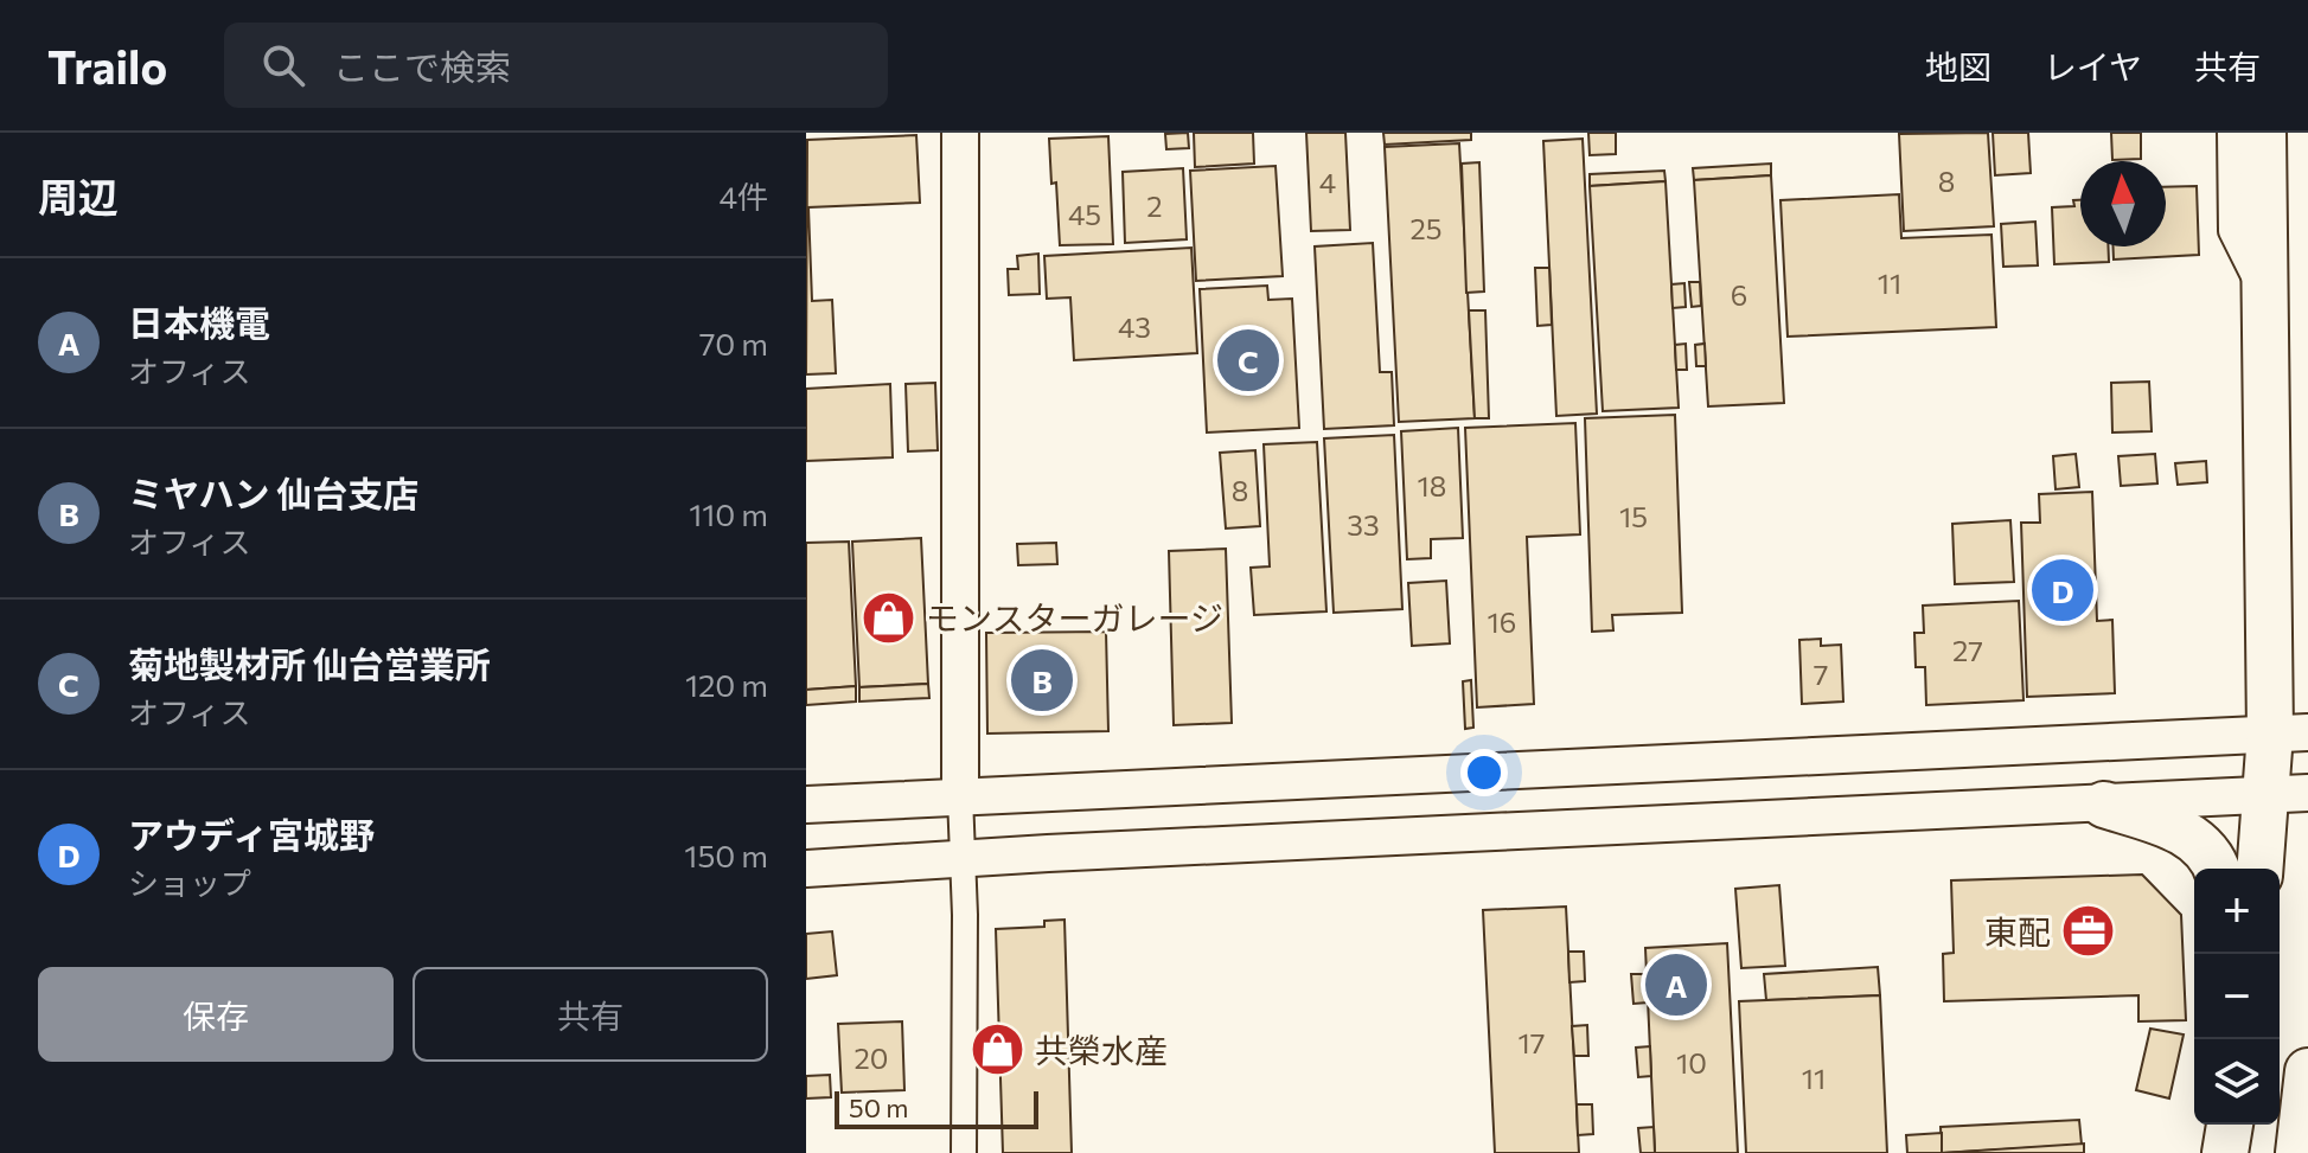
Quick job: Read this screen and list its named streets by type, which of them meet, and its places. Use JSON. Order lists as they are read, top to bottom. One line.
{"places":{"shop":["モンスターガレージ","共榮水産"],"office":["東配"]},"house_numbers":["8","4","2","45","25","11","6","43","18","8","15","33","16","27","7","17","20","10","11"],"scale_bar":"50 m","north":"top","page":{"header":"Trailo","search":"ここで検索","nav":["地図","レイヤ","共有"],"heading":["周辺","4件"],"list":[{"mark":"A","name":"日本機電","note":"オフィス","value":"70 m"},{"mark":"B","name":"ミヤハン 仙台支店","note":"オフィス","value":"110 m"},{"mark":"C","name":"菊地製材所 仙台営業所","note":"オフィス","value":"120 m"},{"mark":"D","name":"アウディ宮城野","note":"ショップ","value":"150 m"}],"pins":["C","D","B","A"],"map_buttons":["+","−"],"buttons":["保存","共有"],"scale":"50 m"}}
